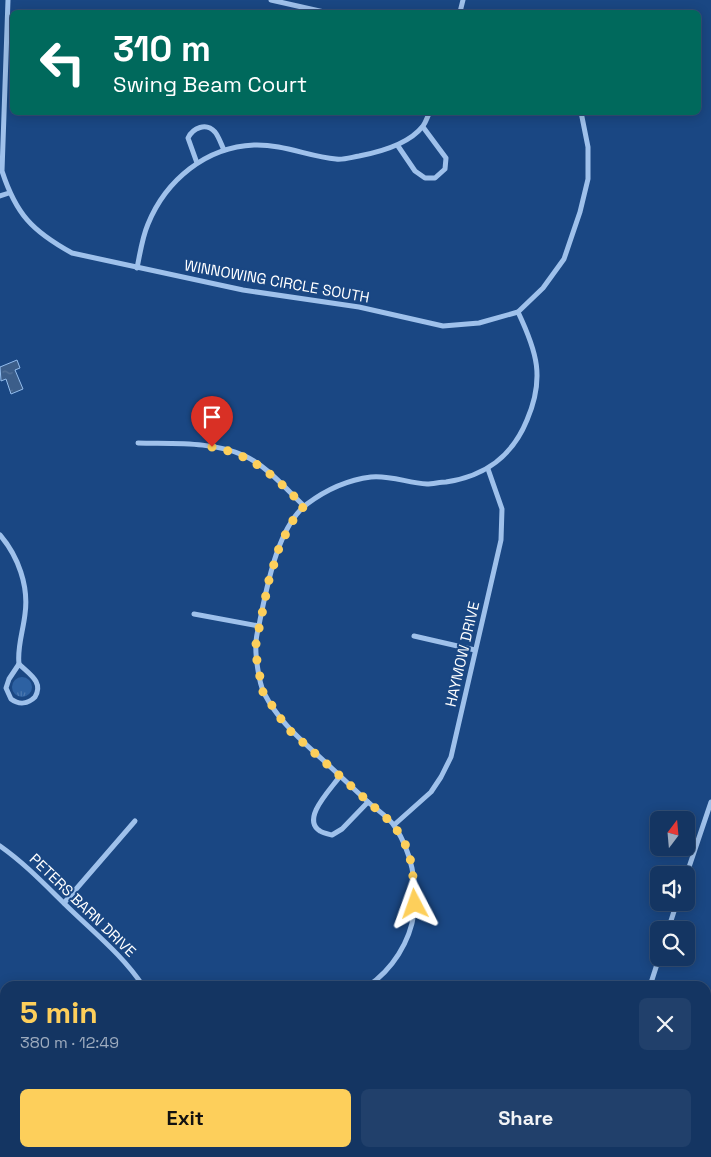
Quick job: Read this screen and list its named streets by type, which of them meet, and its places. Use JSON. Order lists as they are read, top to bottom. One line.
{"streets":{"street":["WINNOWING CIRCLE SOUTH","HAYMOW DRIVE","PETERS BARN DRIVE"]},"north":"top","page":{"turn":["310 m","Swing Beam Court"],"heading":["5 min","380 m · 12:49"],"buttons":["Exit","Share"]}}
